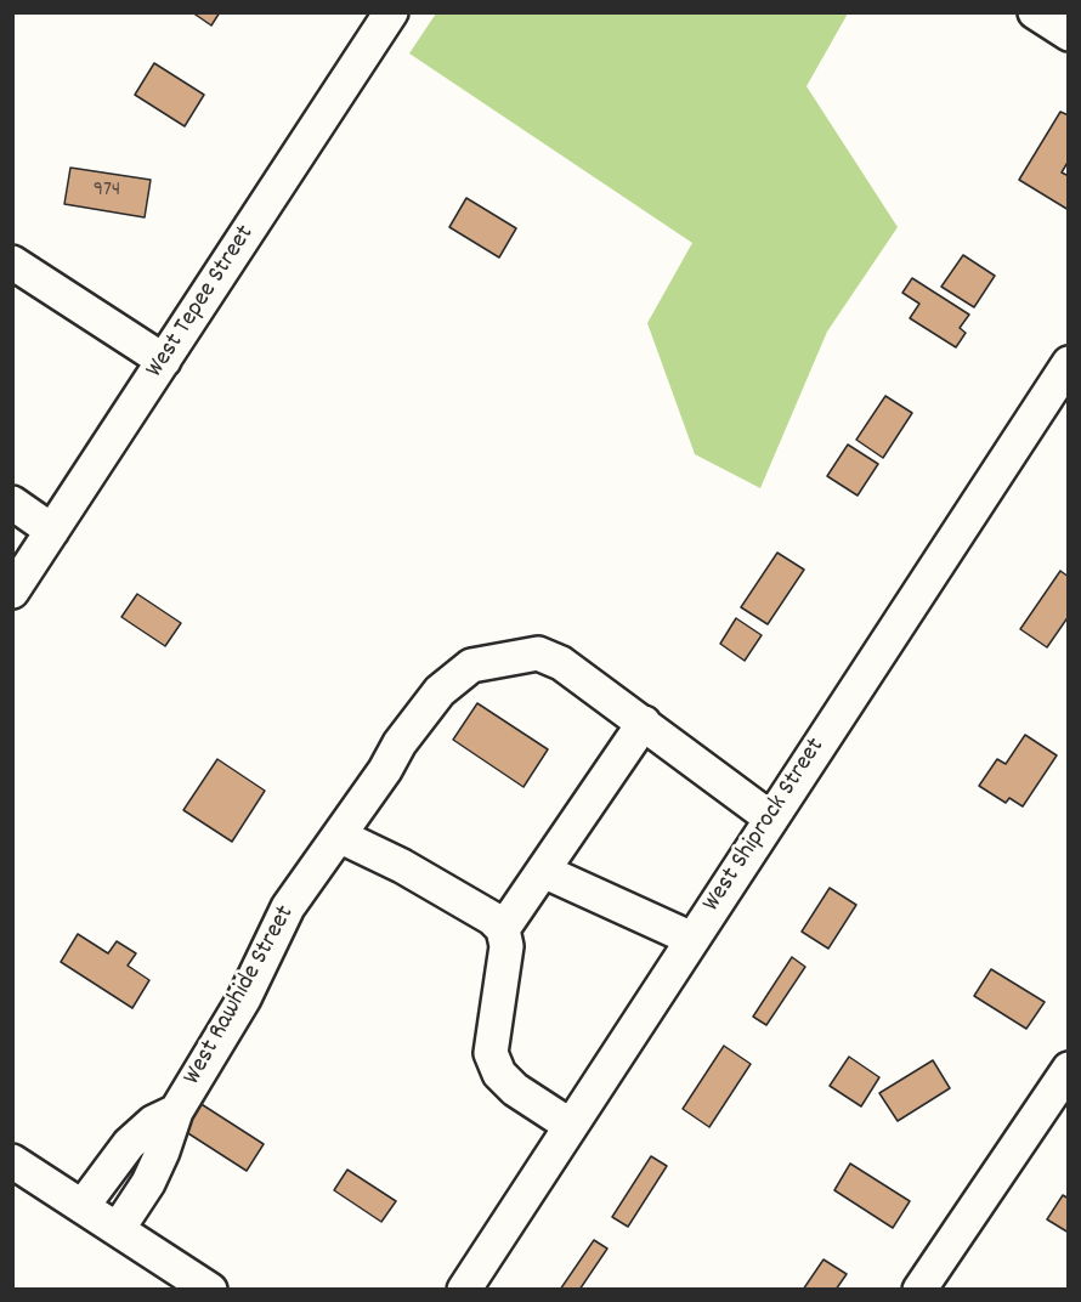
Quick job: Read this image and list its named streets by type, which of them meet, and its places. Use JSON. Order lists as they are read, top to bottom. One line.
{"streets":{"street":["West Tepee Street","West Shiprock Street","West Rawhide Street"]},"crossings":[["West Shiprock Street","West Rawhide Street"]],"house_numbers":["974"]}
